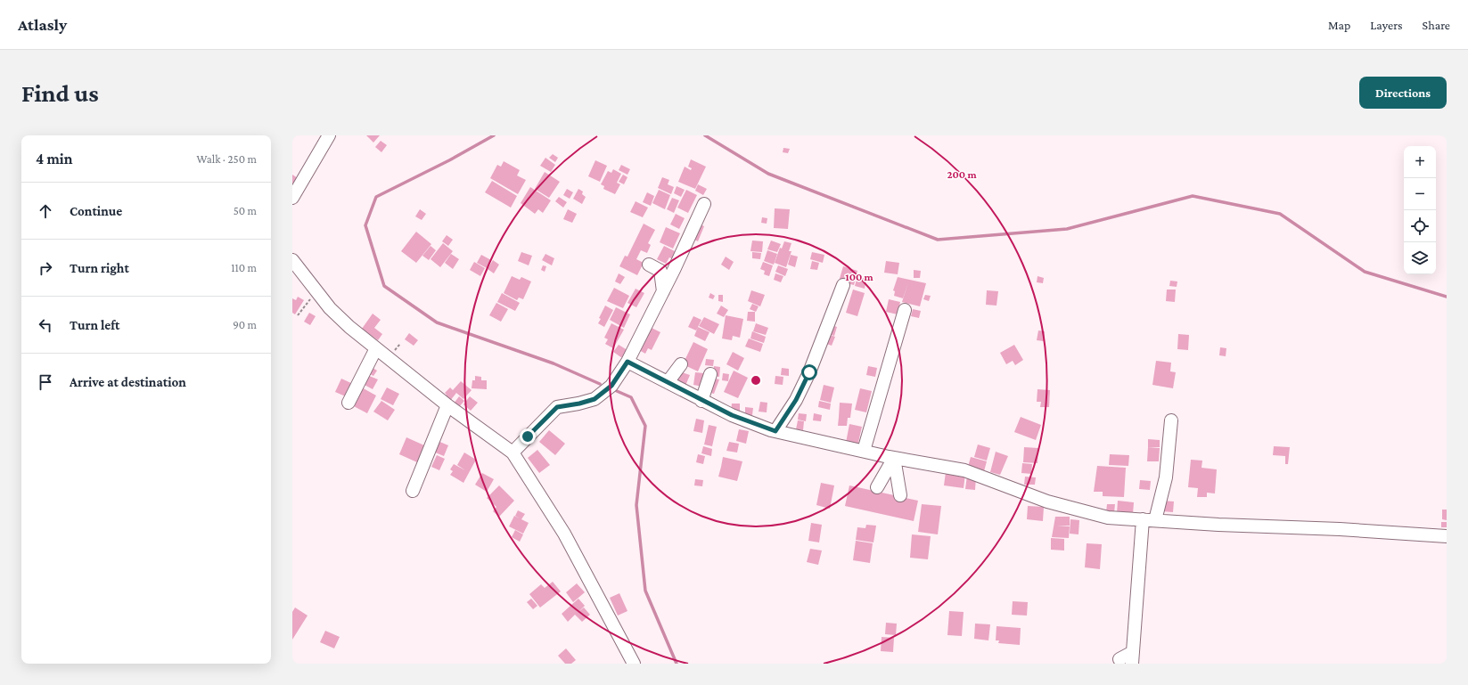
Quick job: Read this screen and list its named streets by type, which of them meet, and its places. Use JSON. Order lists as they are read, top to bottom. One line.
{"page":{"header":"Atlasly","nav":["Map","Layers","Share"],"buttons":"Directions","title":"Find us","heading":["4 min","Walk · 250 m"],"map_buttons":["+","−"],"list":[["Continue","50 m"],["Turn right","110 m"],["Turn left","90 m"],"Arrive at destination"]},"rings":["200 m","100 m"]}
